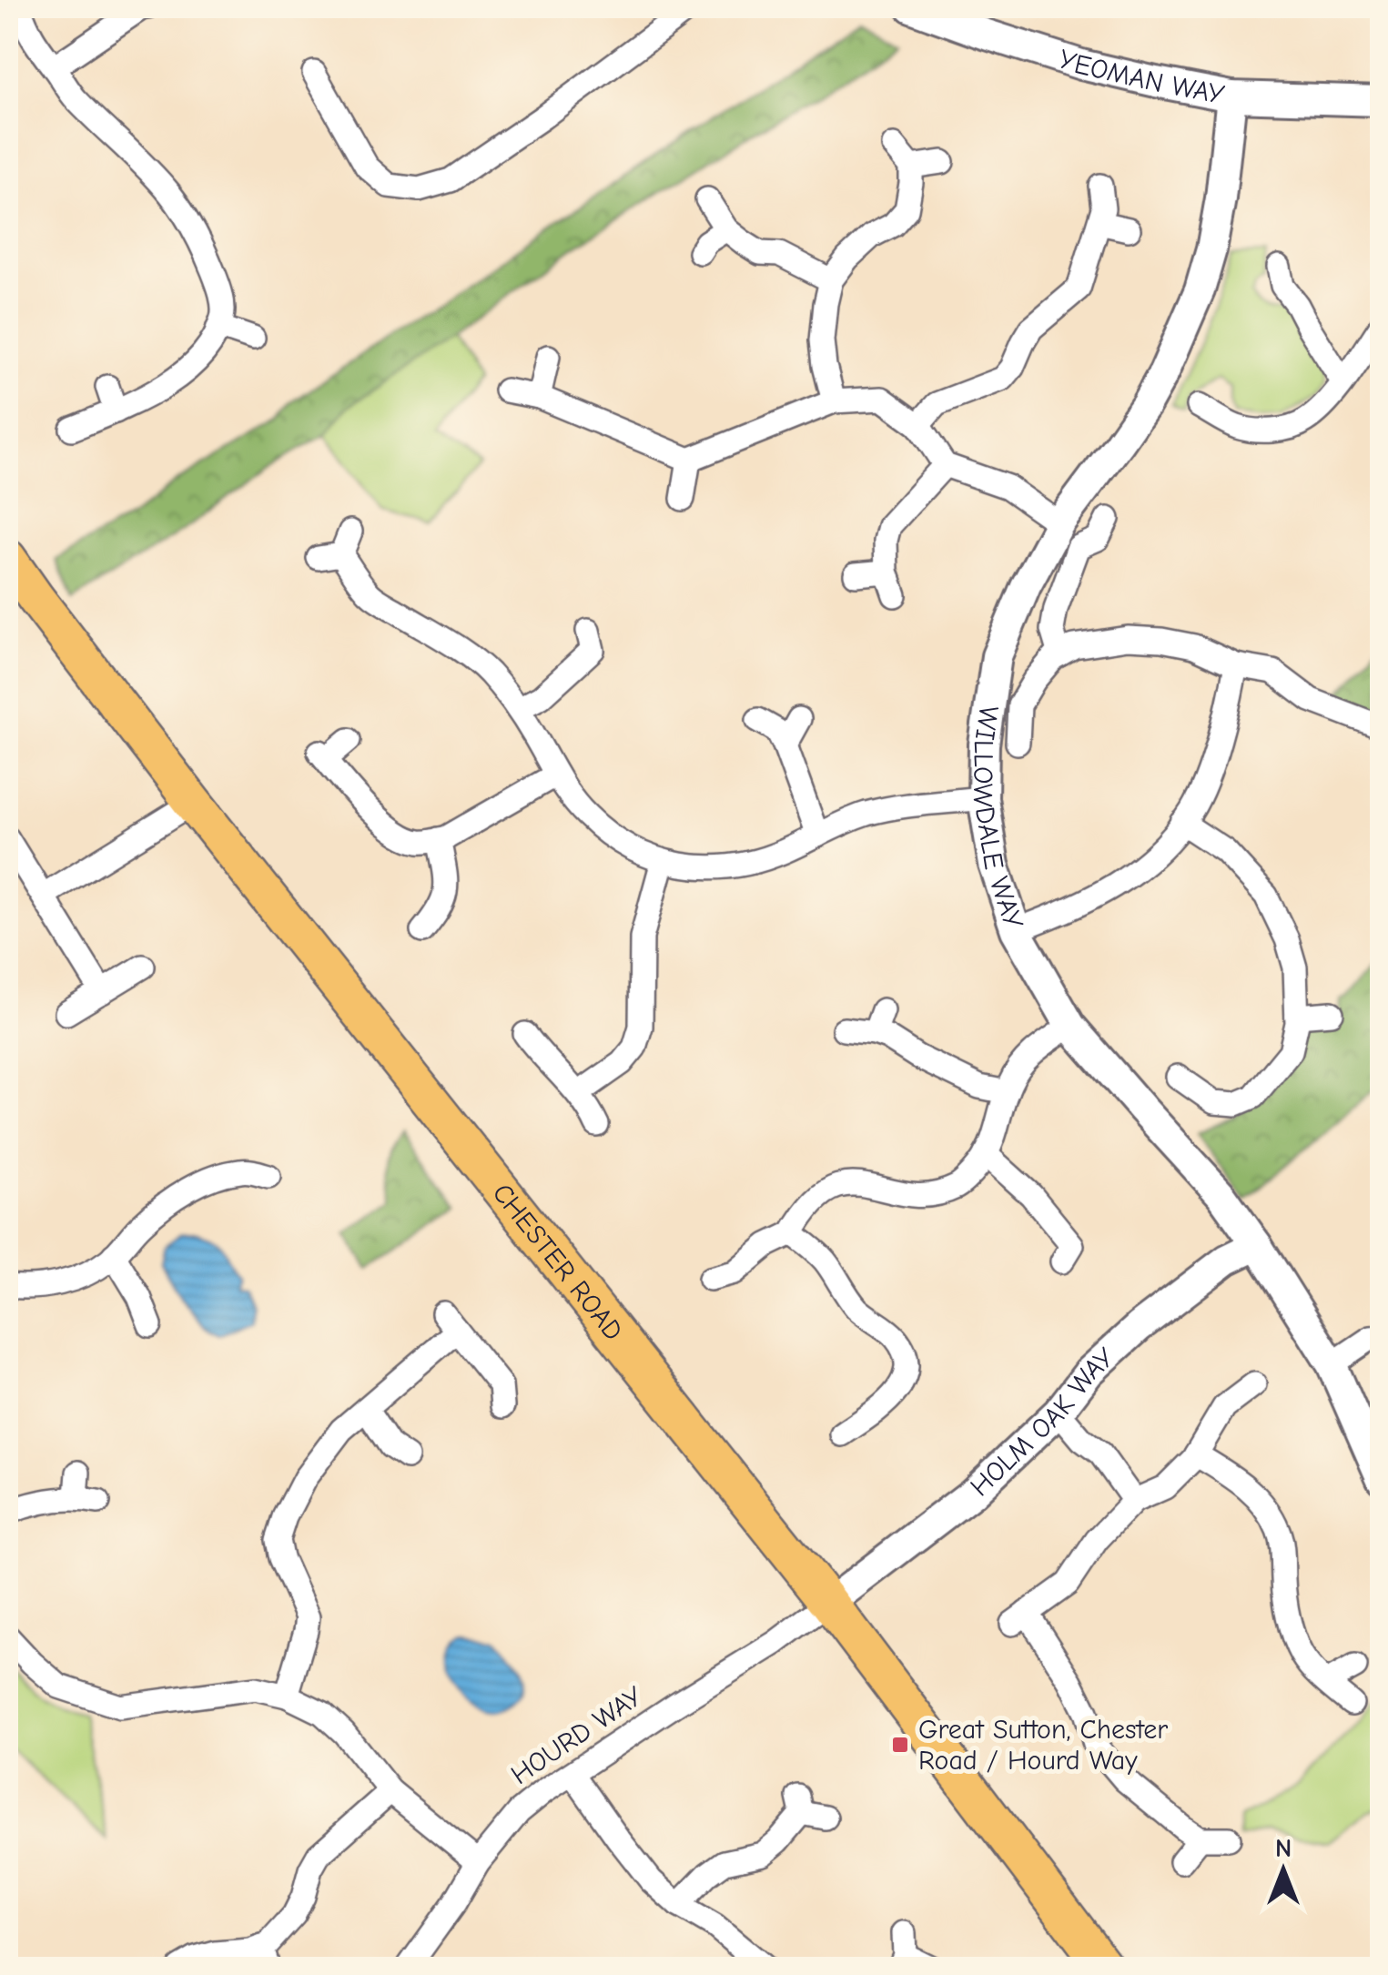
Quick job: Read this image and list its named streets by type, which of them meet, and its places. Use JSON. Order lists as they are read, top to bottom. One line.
{"streets":{"main road":["CHESTER ROAD"],"street":["YEOMAN WAY","WILLOWDALE WAY","HOLM OAK WAY","HOURD WAY"]},"crossings":[["YEOMAN WAY","WILLOWDALE WAY"],["WILLOWDALE WAY","HOLM OAK WAY"],["CHESTER ROAD","HOLM OAK WAY"],["CHESTER ROAD","HOURD WAY"],["HOLM OAK WAY","HOURD WAY"]],"places":{"transit":["Great Sutton, Chester Road / Hourd Way"]},"north":"top"}
